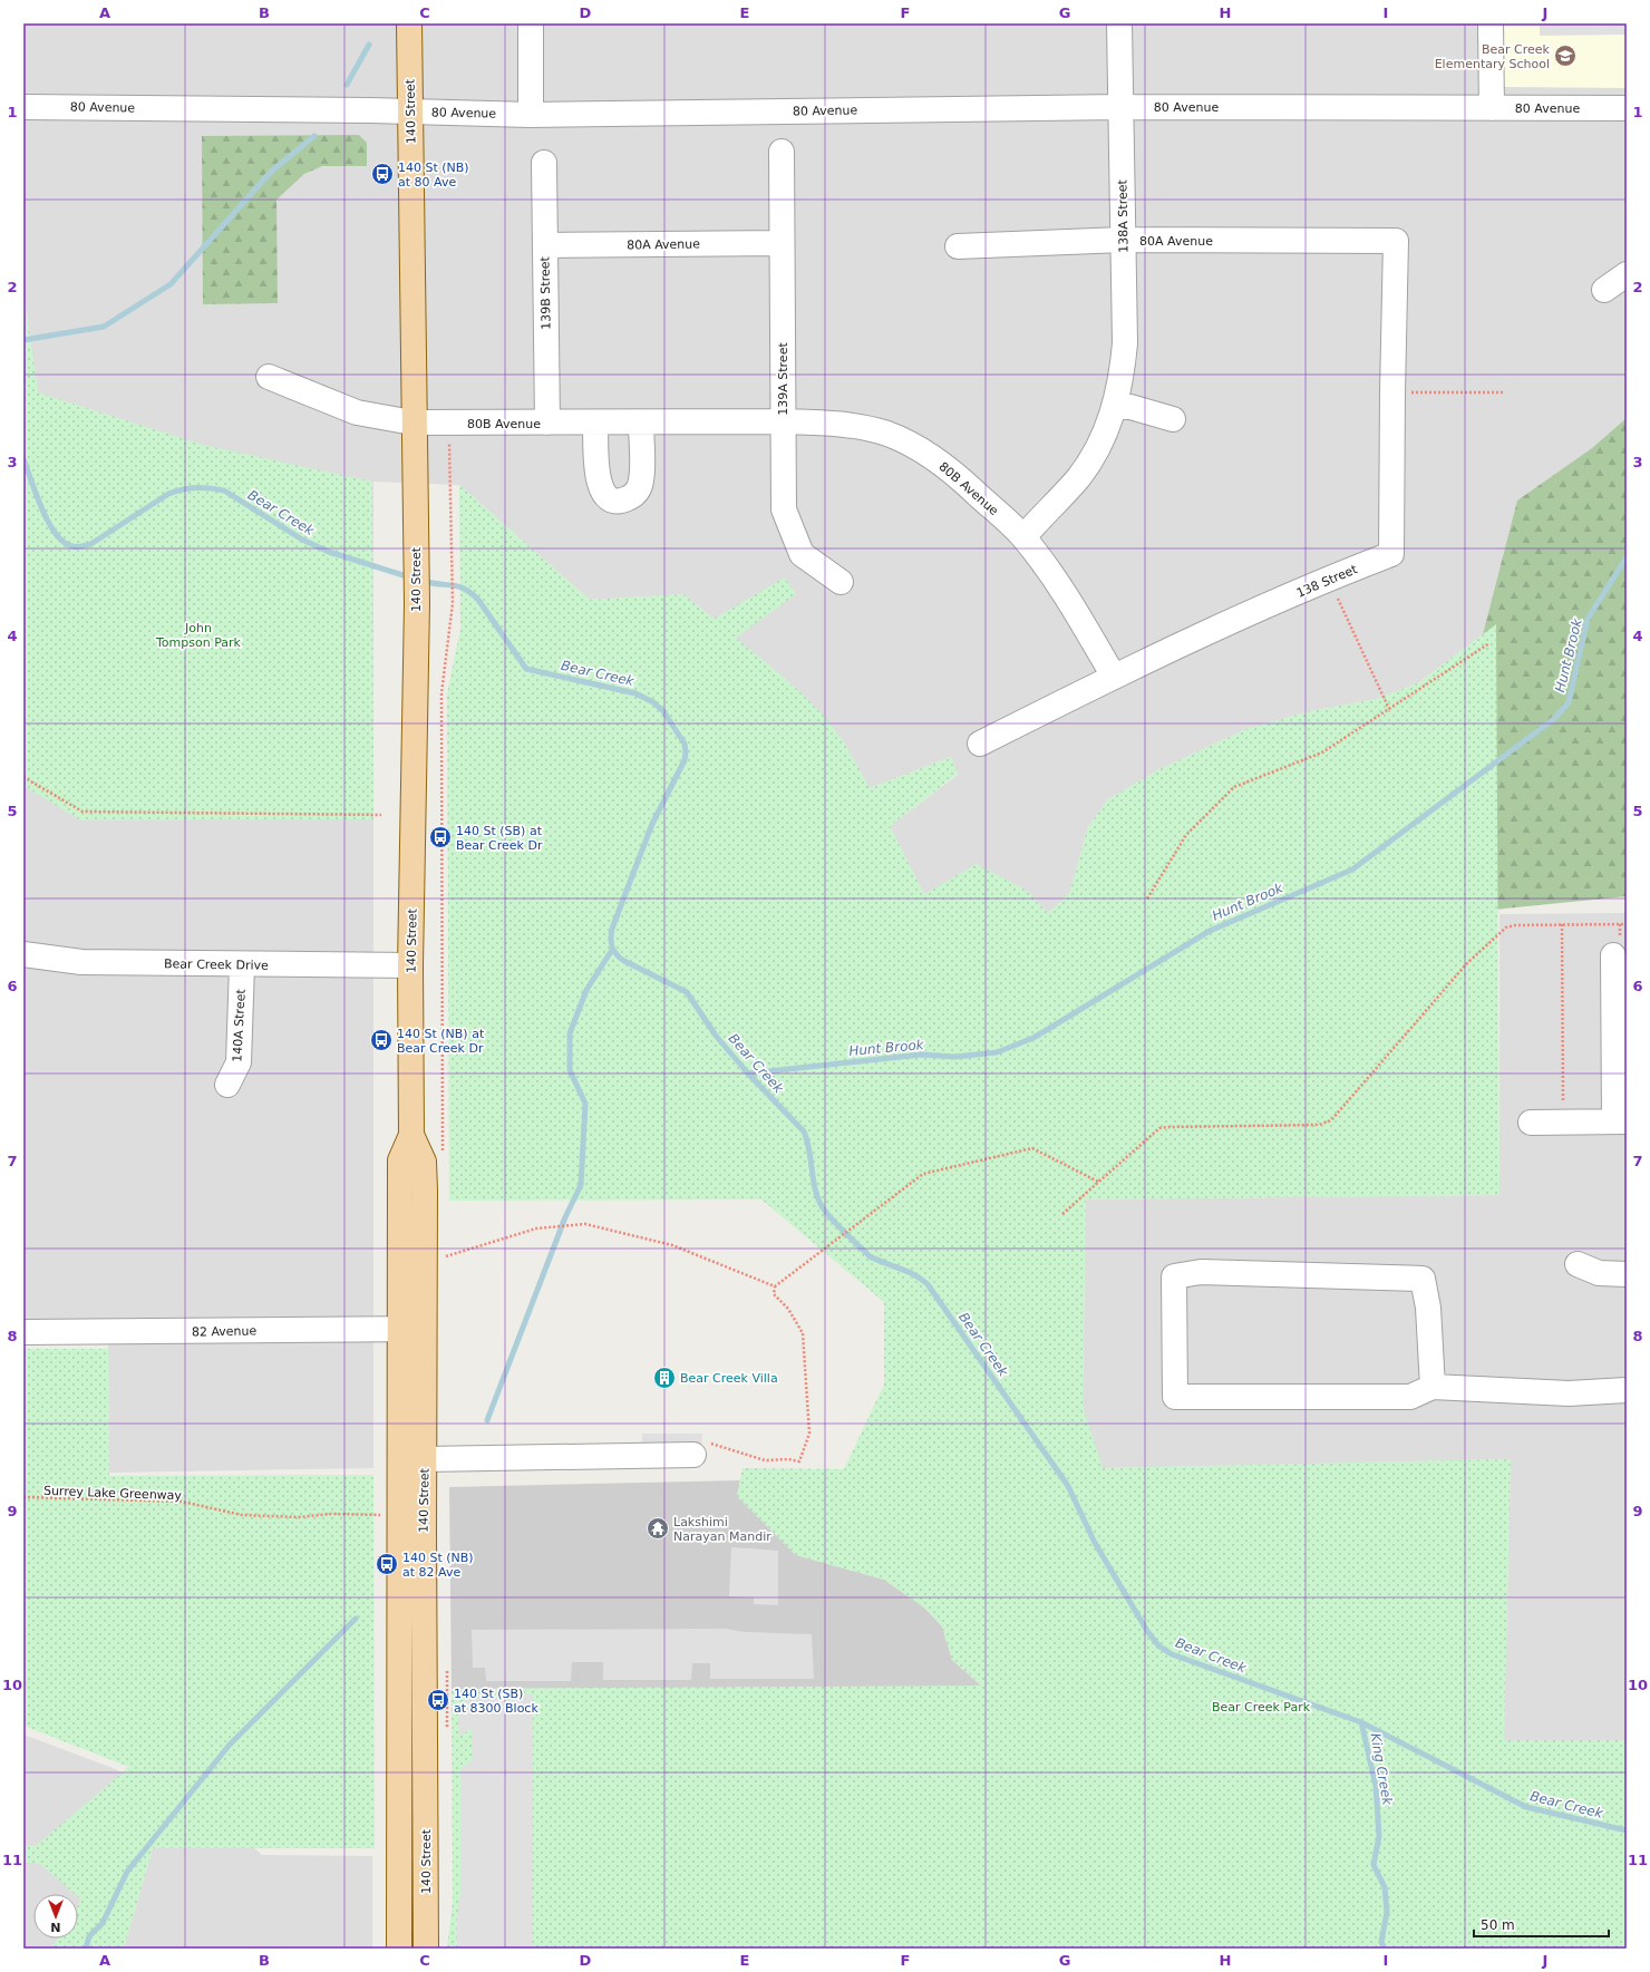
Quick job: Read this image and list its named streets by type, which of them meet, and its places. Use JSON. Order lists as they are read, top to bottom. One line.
{"streets":{"main road":["140 Street"],"street":["80 Avenue","138A Street","80A Avenue","139B Street","139A Street","80B Avenue","138 Street","Bear Creek Drive","140A Street","82 Avenue"],"path":["Surrey Lake Greenway"]},"crossings":[["80 Avenue","140 Street"],["80 Avenue","138A Street"],["140 Street","80B Avenue"],["140 Street","Bear Creek Drive"],["140 Street","82 Avenue"],["138A Street","80A Avenue"],["138A Street","80B Avenue"],["80A Avenue","139B Street"],["80A Avenue","139A Street"],["80A Avenue","138 Street"],["139B Street","80B Avenue"],["139A Street","80B Avenue"],["80B Avenue","138 Street"],["Bear Creek Drive","140A Street"]],"water":["Bear Creek","Hunt Brook","King Creek"],"parks":["John Tompson Park","Bear Creek Park"],"places":{"school or university":["Bear Creek Elementary School"],"bus stop":["140 St (NB) at 80 Ave","140 St (SB) at Bear Creek Dr","140 St (NB) at Bear Creek Dr","140 St (NB) at 82 Ave","140 St (SB) at 8300 Block"],"building":["Bear Creek Villa"],"temple":["Lakshimi Narayan Mandir"]},"scale_bar":"50 m","north":"bottom","grid":{"columns":["A","B","C","D","E","F","G","H","I","J"],"rows":["1","2","3","4","5","6","7","8","9","10","11"]}}
